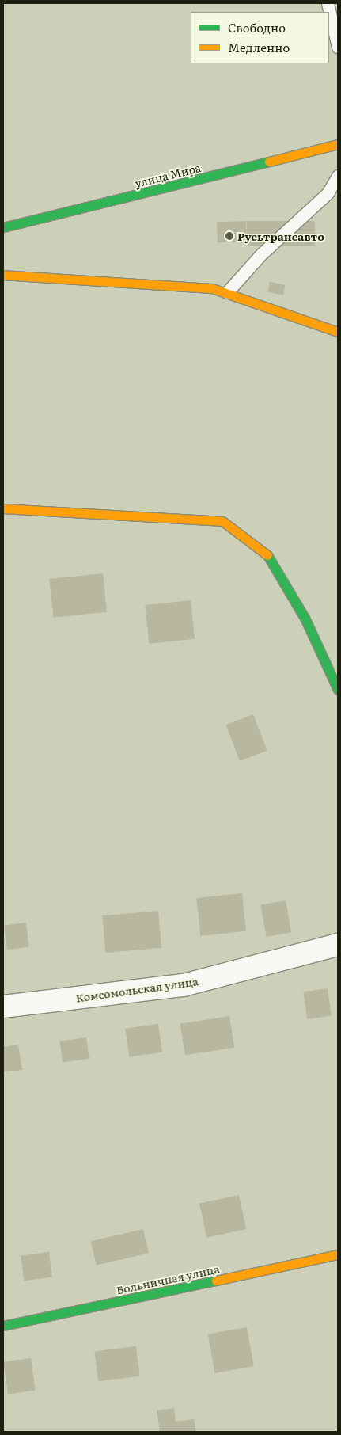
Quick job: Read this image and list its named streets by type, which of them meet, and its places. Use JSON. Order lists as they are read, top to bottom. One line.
{"streets":{"street":["улица Мира","Комсомольская улица","Больничная улица"]},"places":["Русьтрансавто"],"legend":["Свободно","Медленно"]}
